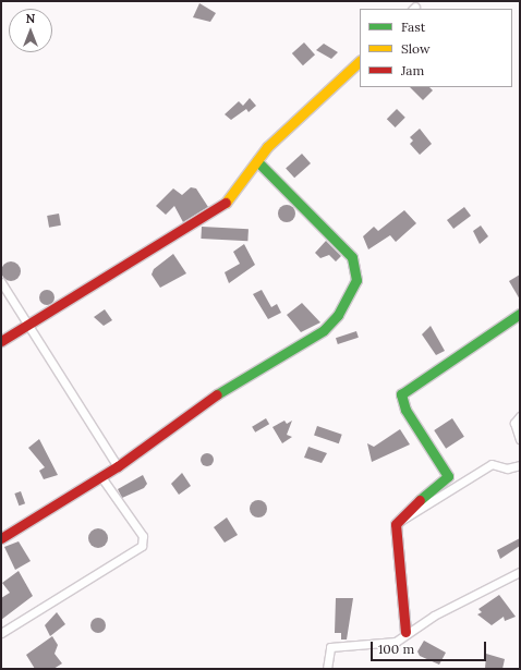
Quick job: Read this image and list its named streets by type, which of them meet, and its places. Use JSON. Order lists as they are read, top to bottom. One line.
{"legend":["Fast","Slow","Jam"],"scale_bar":"100 m","north":"top"}
